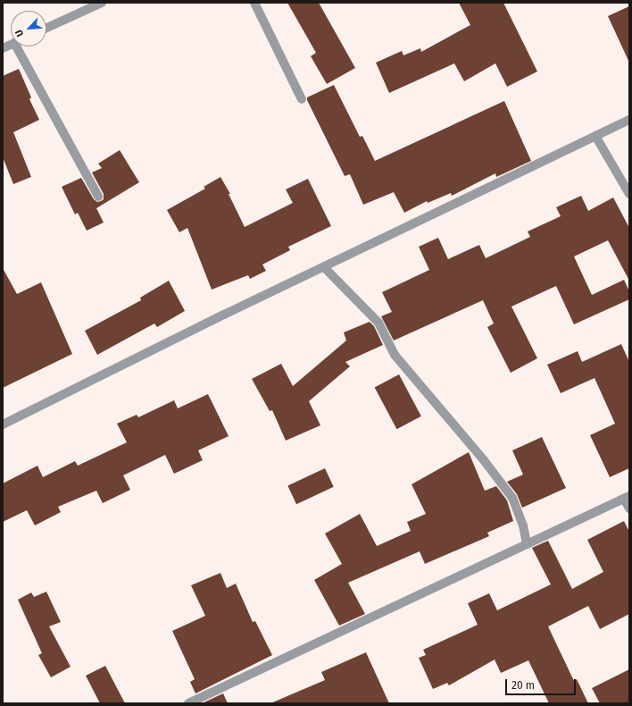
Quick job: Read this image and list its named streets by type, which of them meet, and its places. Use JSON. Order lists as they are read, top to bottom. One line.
{"scale_bar":"20 m","north":"bottom left"}
